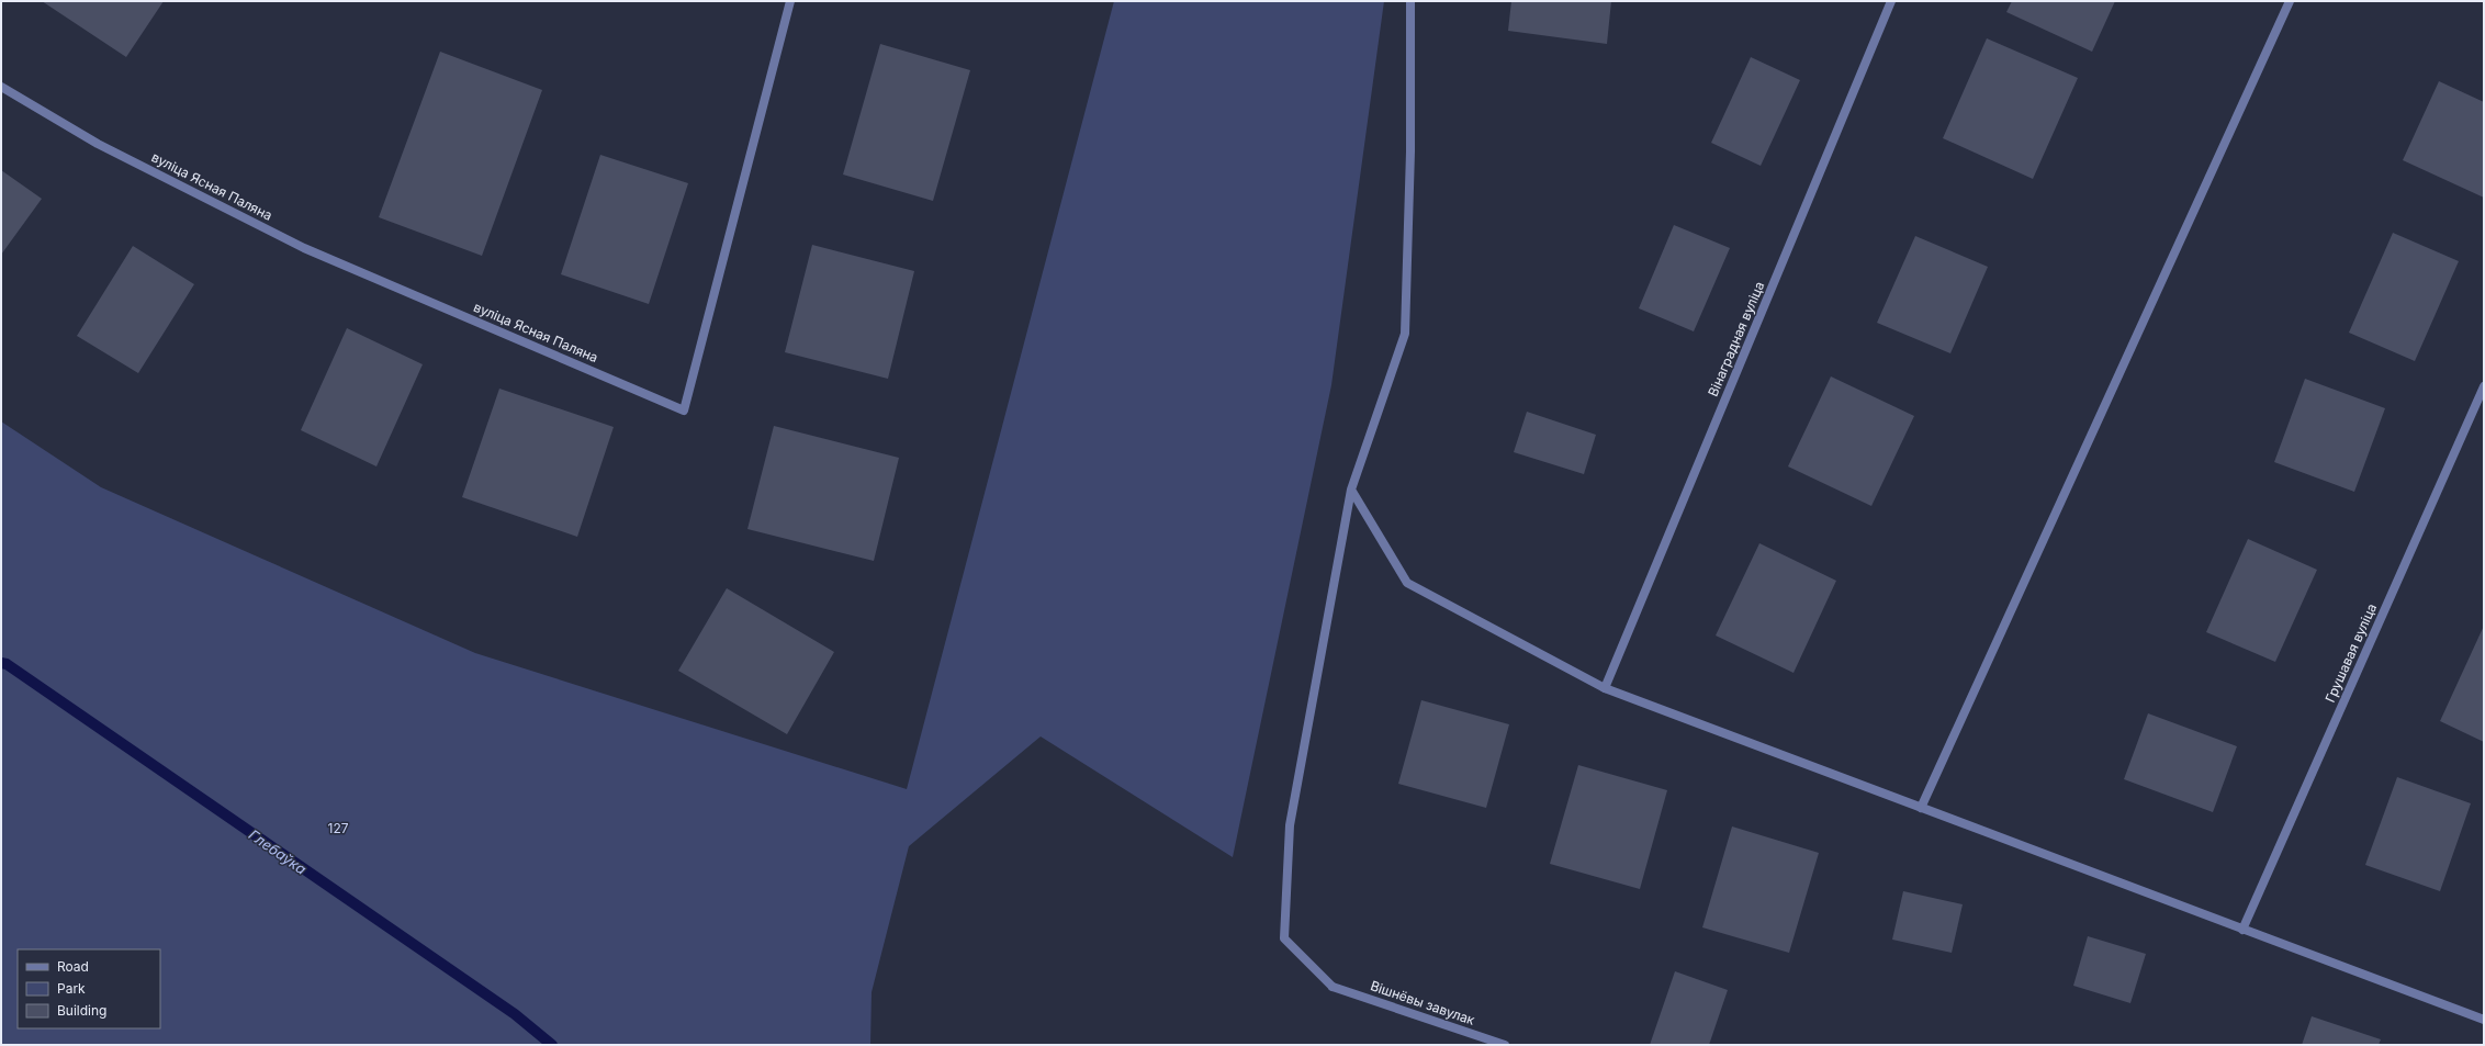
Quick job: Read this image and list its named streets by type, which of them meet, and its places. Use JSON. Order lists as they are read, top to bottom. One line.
{"streets":{"street":["вуліца Ясная Паляна","Вінаградная вуліца","Грушавая вуліца","Вішнёвы завулак"]},"water":["Глебаўка"],"parks":["127"],"legend":["Road","Park","Building"]}
